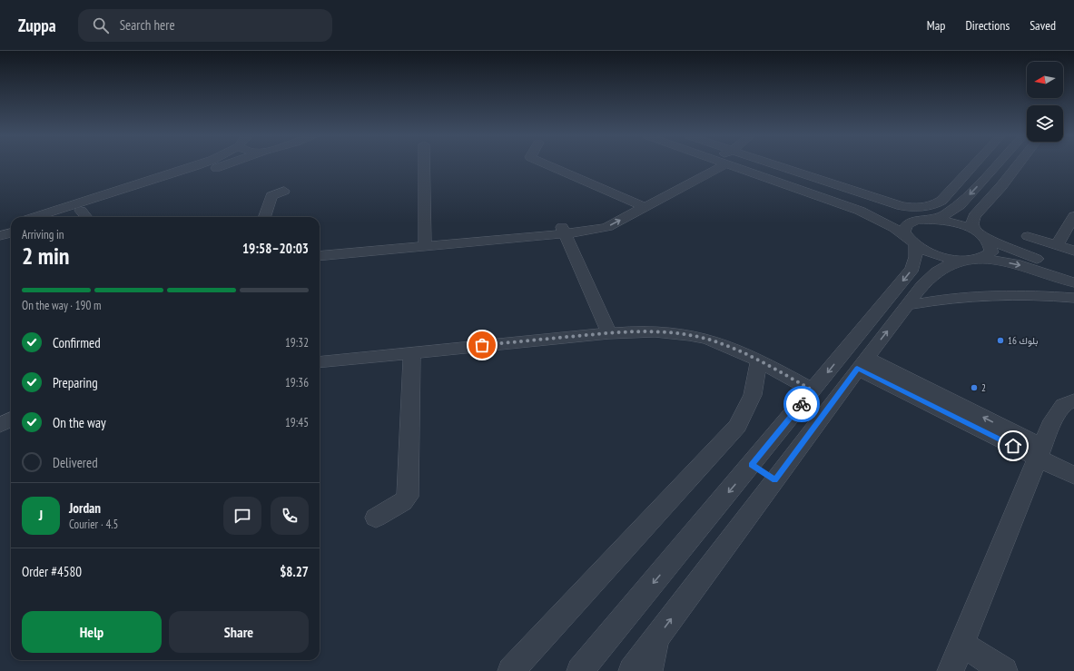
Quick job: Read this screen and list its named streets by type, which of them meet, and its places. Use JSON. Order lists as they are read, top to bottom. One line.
{"places":["بلوك 16","2"],"north":"left","page":{"header":"Zuppa","search":"Search here","nav":["Map","Directions","Saved"],"heading":["2 min","Arriving in","19:58–20:03"],"panel":["Jordan","Courier · 4.5","Order #4580","$8.27"],"bar":"On the way · 190 m","list":[["Confirmed","19:32"],["Preparing","19:36"],["On the way","19:45"],"Delivered"],"round":"J","buttons":["Help","Share"]}}
